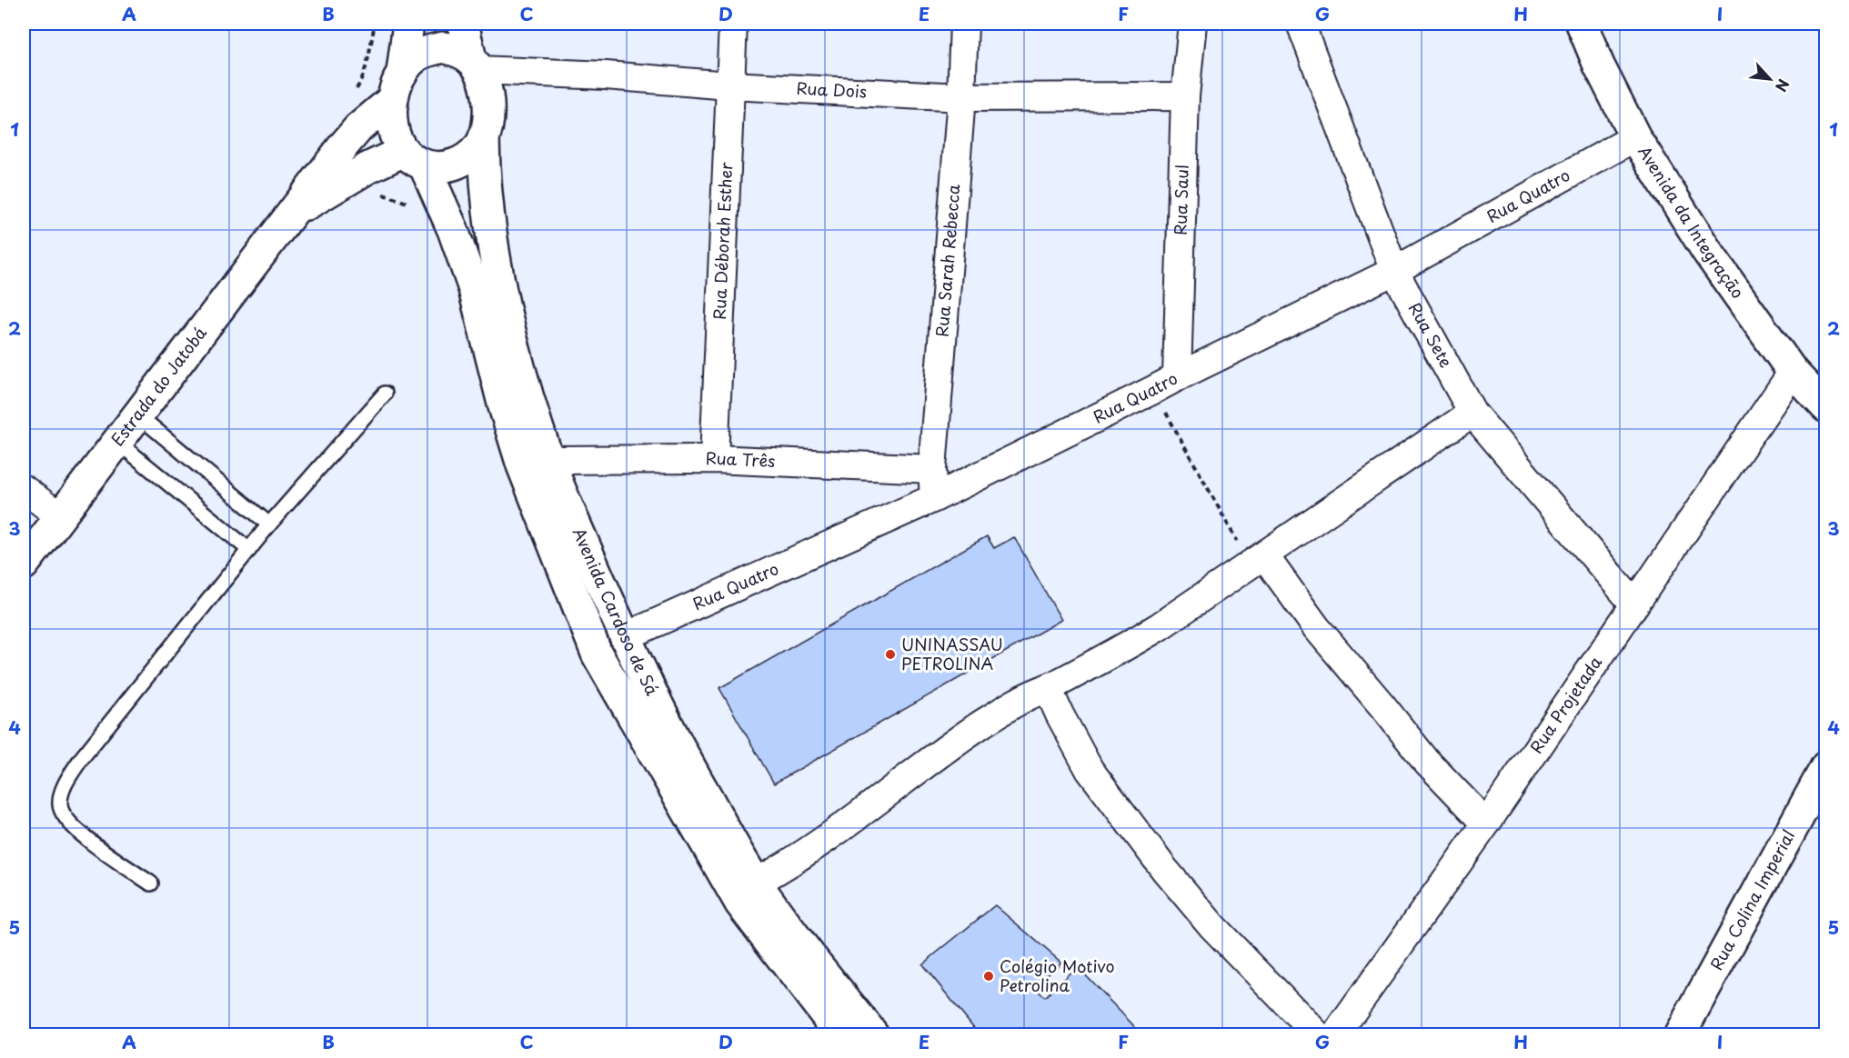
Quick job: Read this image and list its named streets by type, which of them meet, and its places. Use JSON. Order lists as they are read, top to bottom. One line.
{"streets":{"main road":["Avenida da Integração","Estrada do Jatobá","Avenida Cardoso de Sá","Rua Colina Imperial"],"street":["Rua Dois","Rua Quatro","Rua Saul","Rua Déborah Esther","Rua Sarah Rebecca","Rua Sete","Rua Três","Rua Projetada"]},"crossings":[["Rua Dois","Rua Saul"],["Rua Dois","Rua Déborah Esther"],["Rua Dois","Rua Sarah Rebecca"],["Rua Dois","Estrada do Jatobá"],["Rua Dois","Avenida Cardoso de Sá"],["Rua Quatro","Rua Saul"],["Rua Quatro","Avenida da Integração"],["Rua Quatro","Rua Sarah Rebecca"],["Rua Quatro","Rua Sete"],["Rua Quatro","Avenida Cardoso de Sá"],["Avenida da Integração","Rua Projetada"],["Rua Déborah Esther","Rua Três"],["Rua Sarah Rebecca","Rua Três"],["Rua Sete","Rua Projetada"],["Estrada do Jatobá","Avenida Cardoso de Sá"],["Rua Três","Avenida Cardoso de Sá"]],"places":["UNINASSAU PETROLINA","Colégio Motivo Petrolina"],"north":"bottom right","grid":{"columns":["A","B","C","D","E","F","G","H","I"],"rows":["1","2","3","4","5"]}}
